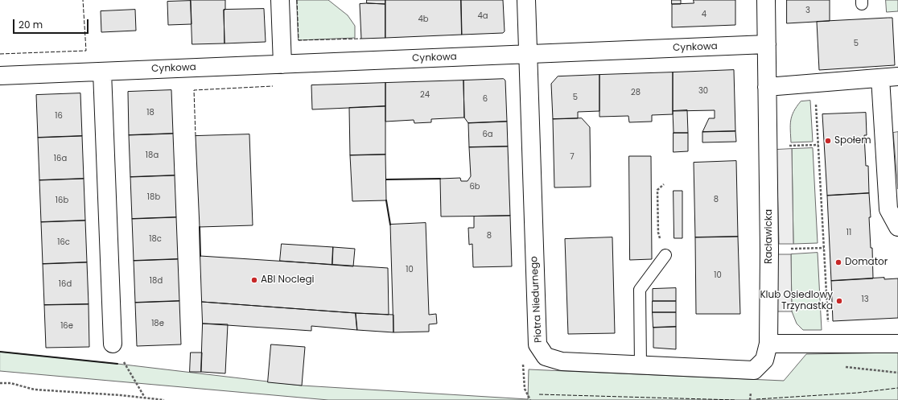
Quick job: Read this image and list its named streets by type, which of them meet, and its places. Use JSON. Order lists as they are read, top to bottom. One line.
{"streets":{"street":["Cynkowa","Racławicka","Piotra Niedurnego"]},"crossings":[["Cynkowa","Racławicka"],["Cynkowa","Piotra Niedurnego"],["Racławicka","Piotra Niedurnego"]],"places":["Społem","Domator","ABI Noclegi","Klub Osiedlowy Trzynastka"],"house_numbers":["3","4","4a","4b","5","30","28","24","5","6","18","16","6a","18a","7","16a","6b","18b","8","16b","11","8","18c","16c","10","10","18d","16d","13","18e","16e"],"scale_bar":"20 m"}
